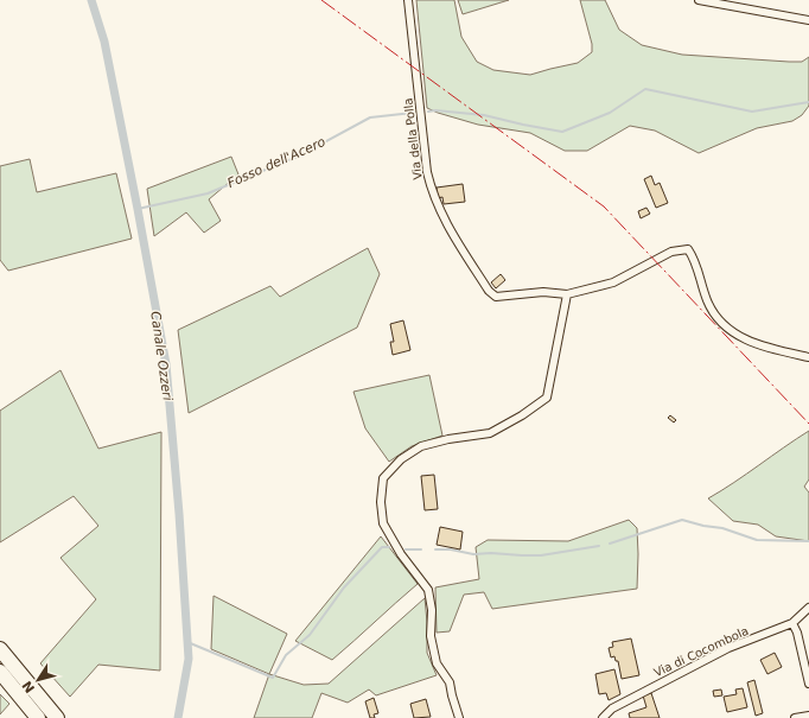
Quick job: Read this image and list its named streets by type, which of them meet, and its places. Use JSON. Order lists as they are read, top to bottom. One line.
{"streets":{"street":["Via della Polla","Via di Cocombola"]},"water":["Fosso dell'Acero","Canale Ozzeri"],"north":"bottom left"}
